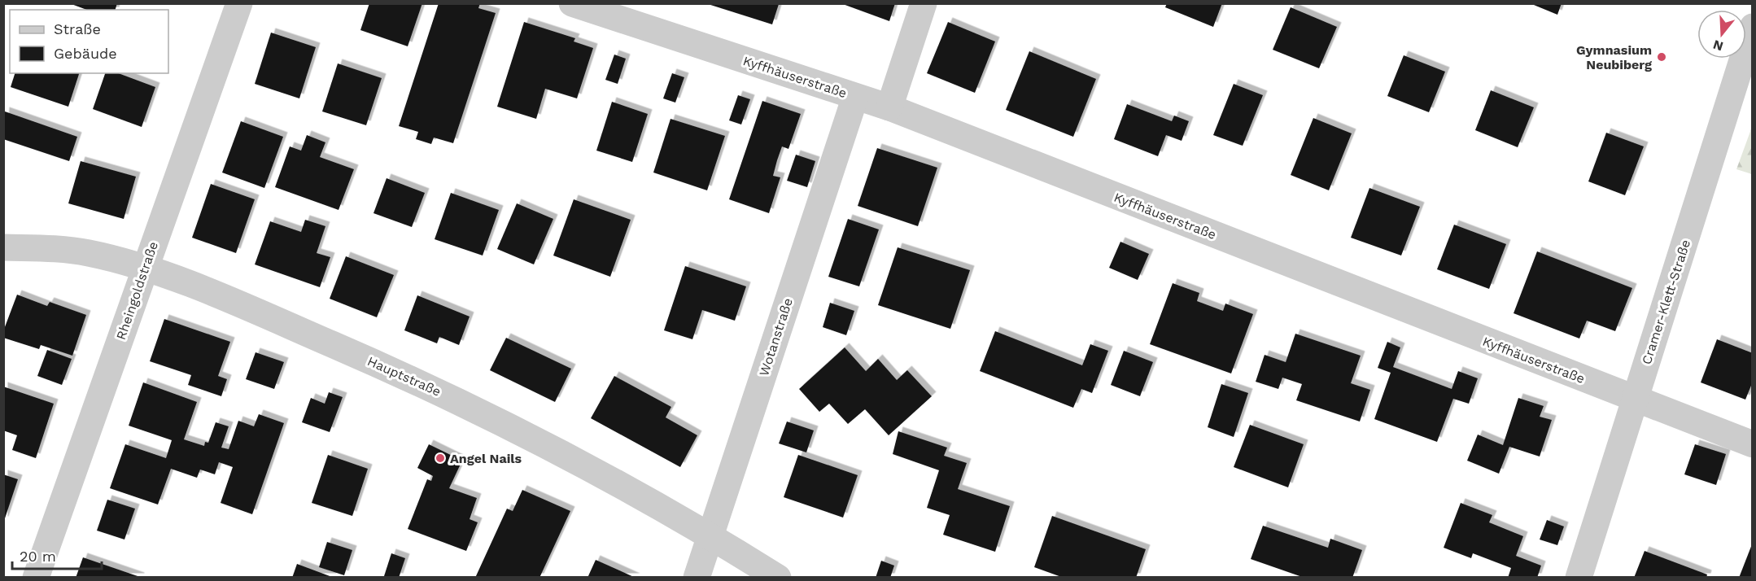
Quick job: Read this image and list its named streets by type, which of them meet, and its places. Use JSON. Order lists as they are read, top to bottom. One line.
{"streets":{"street":["Kyffhäuserstraße","Rheingoldstraße","Cramer-Klett-Straße","Wotanstraße","Hauptstraße"]},"crossings":[["Kyffhäuserstraße","Cramer-Klett-Straße"],["Kyffhäuserstraße","Wotanstraße"],["Rheingoldstraße","Hauptstraße"],["Wotanstraße","Hauptstraße"]],"places":["Gymnasium Neubiberg","Angel Nails"],"legend":["Straße","Gebäude"],"scale_bar":"20 m","north":"bottom"}
